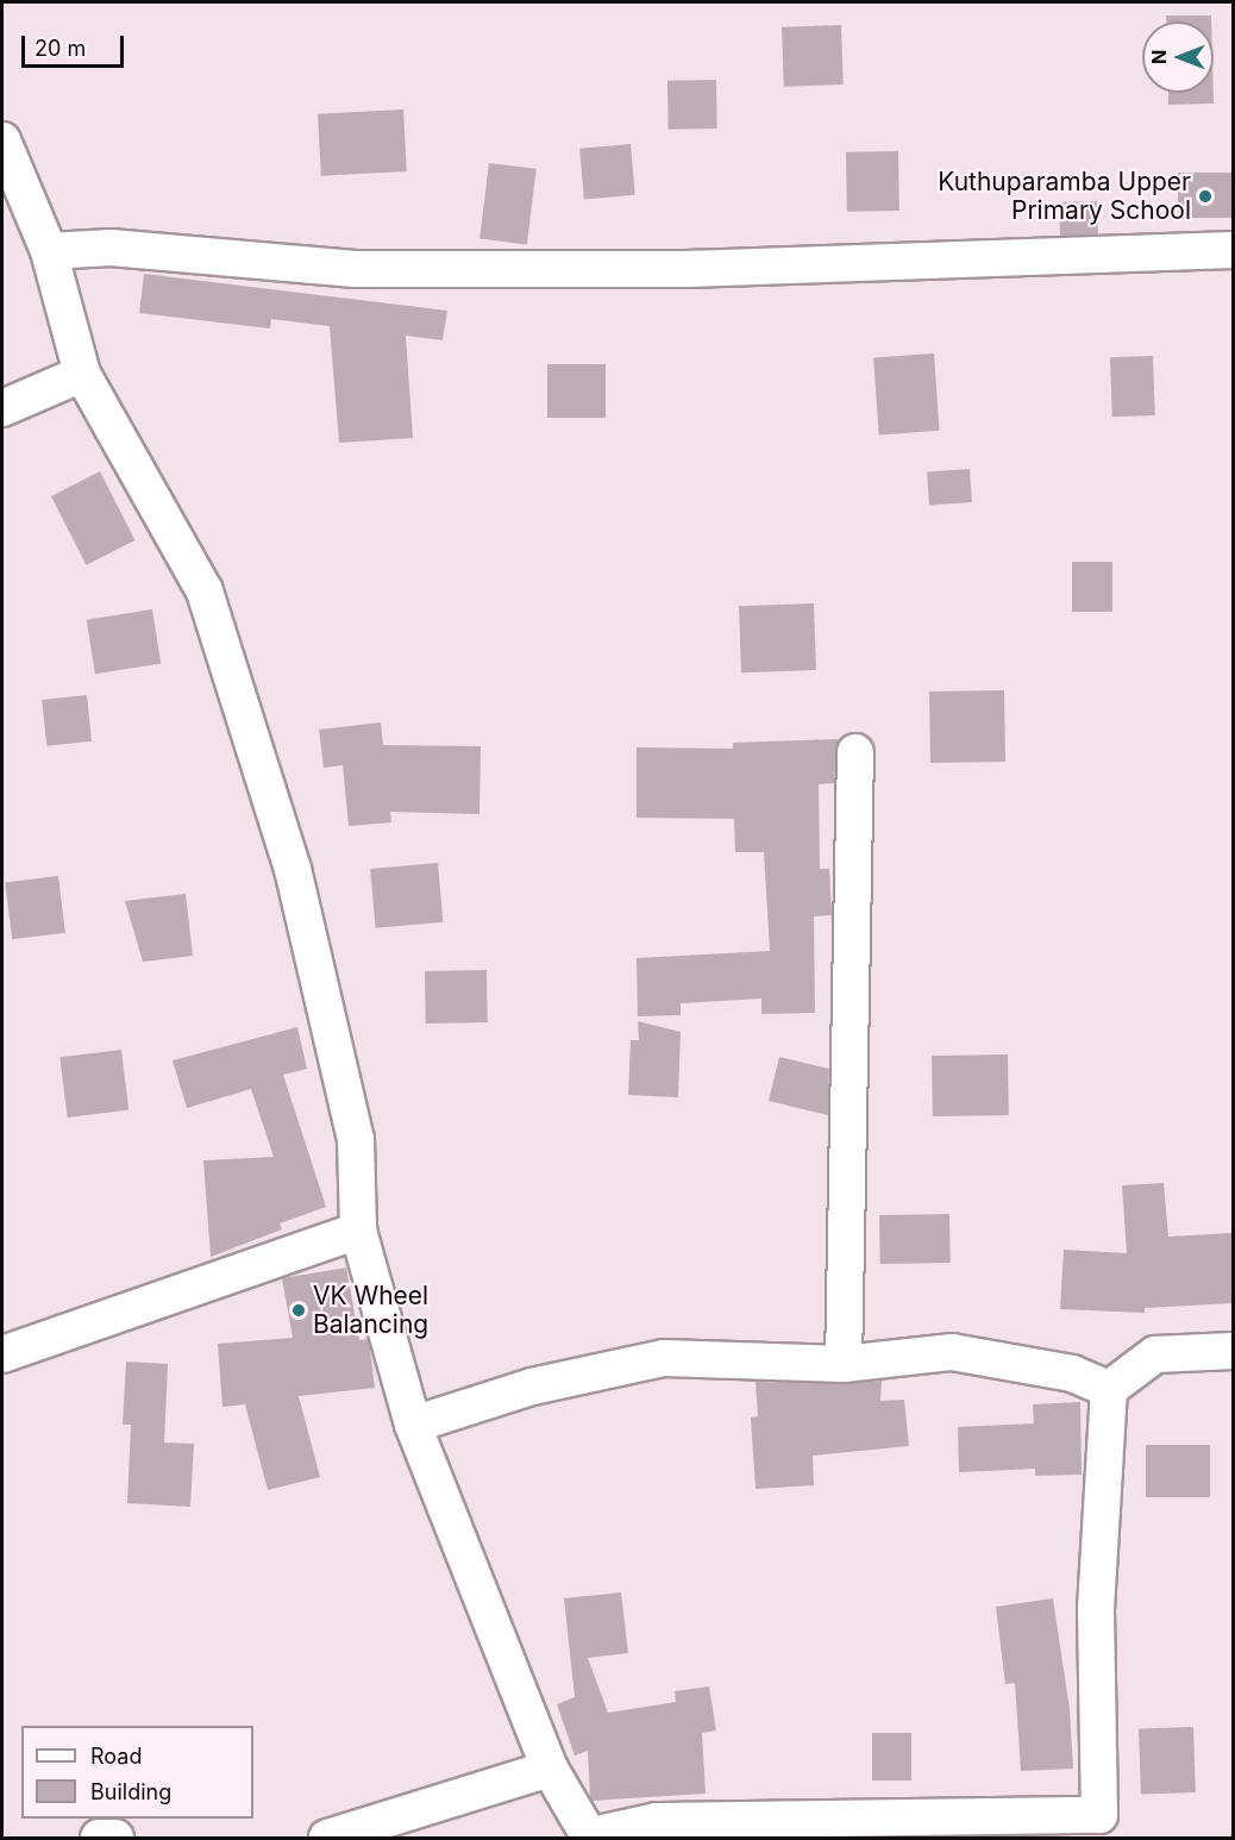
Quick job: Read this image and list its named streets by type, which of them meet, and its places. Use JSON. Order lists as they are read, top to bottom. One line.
{"places":["Kuthuparamba Upper Primary School","VK Wheel Balancing"],"legend":["Road","Building"],"scale_bar":"20 m","north":"left"}
